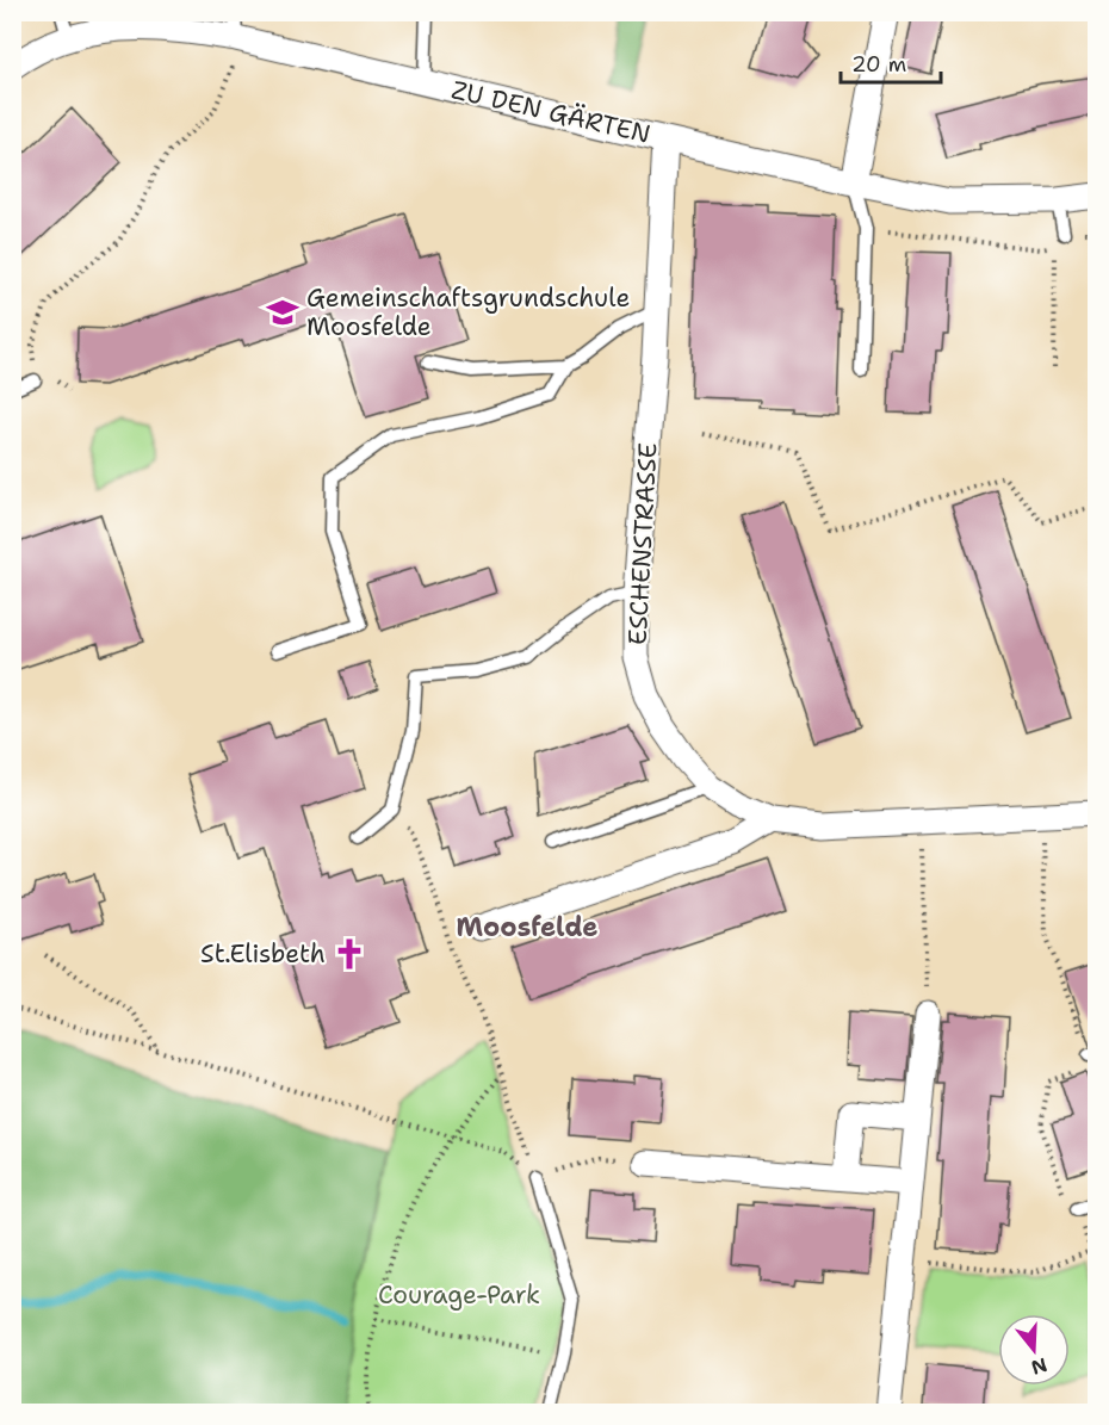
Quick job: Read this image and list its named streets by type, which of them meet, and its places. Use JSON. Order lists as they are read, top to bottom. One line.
{"streets":{"street":["ZU DEN GÄRTEN","ESCHENSTRASSE"]},"crossings":[["ZU DEN GÄRTEN","ESCHENSTRASSE"]],"districts":["Moosfelde"],"parks":["Courage-Park"],"places":{"school or university":["Gemeinschaftsgrundschule Moosfelde"],"church":["St.Elisbeth"]},"scale_bar":"20 m","north":"bottom"}
